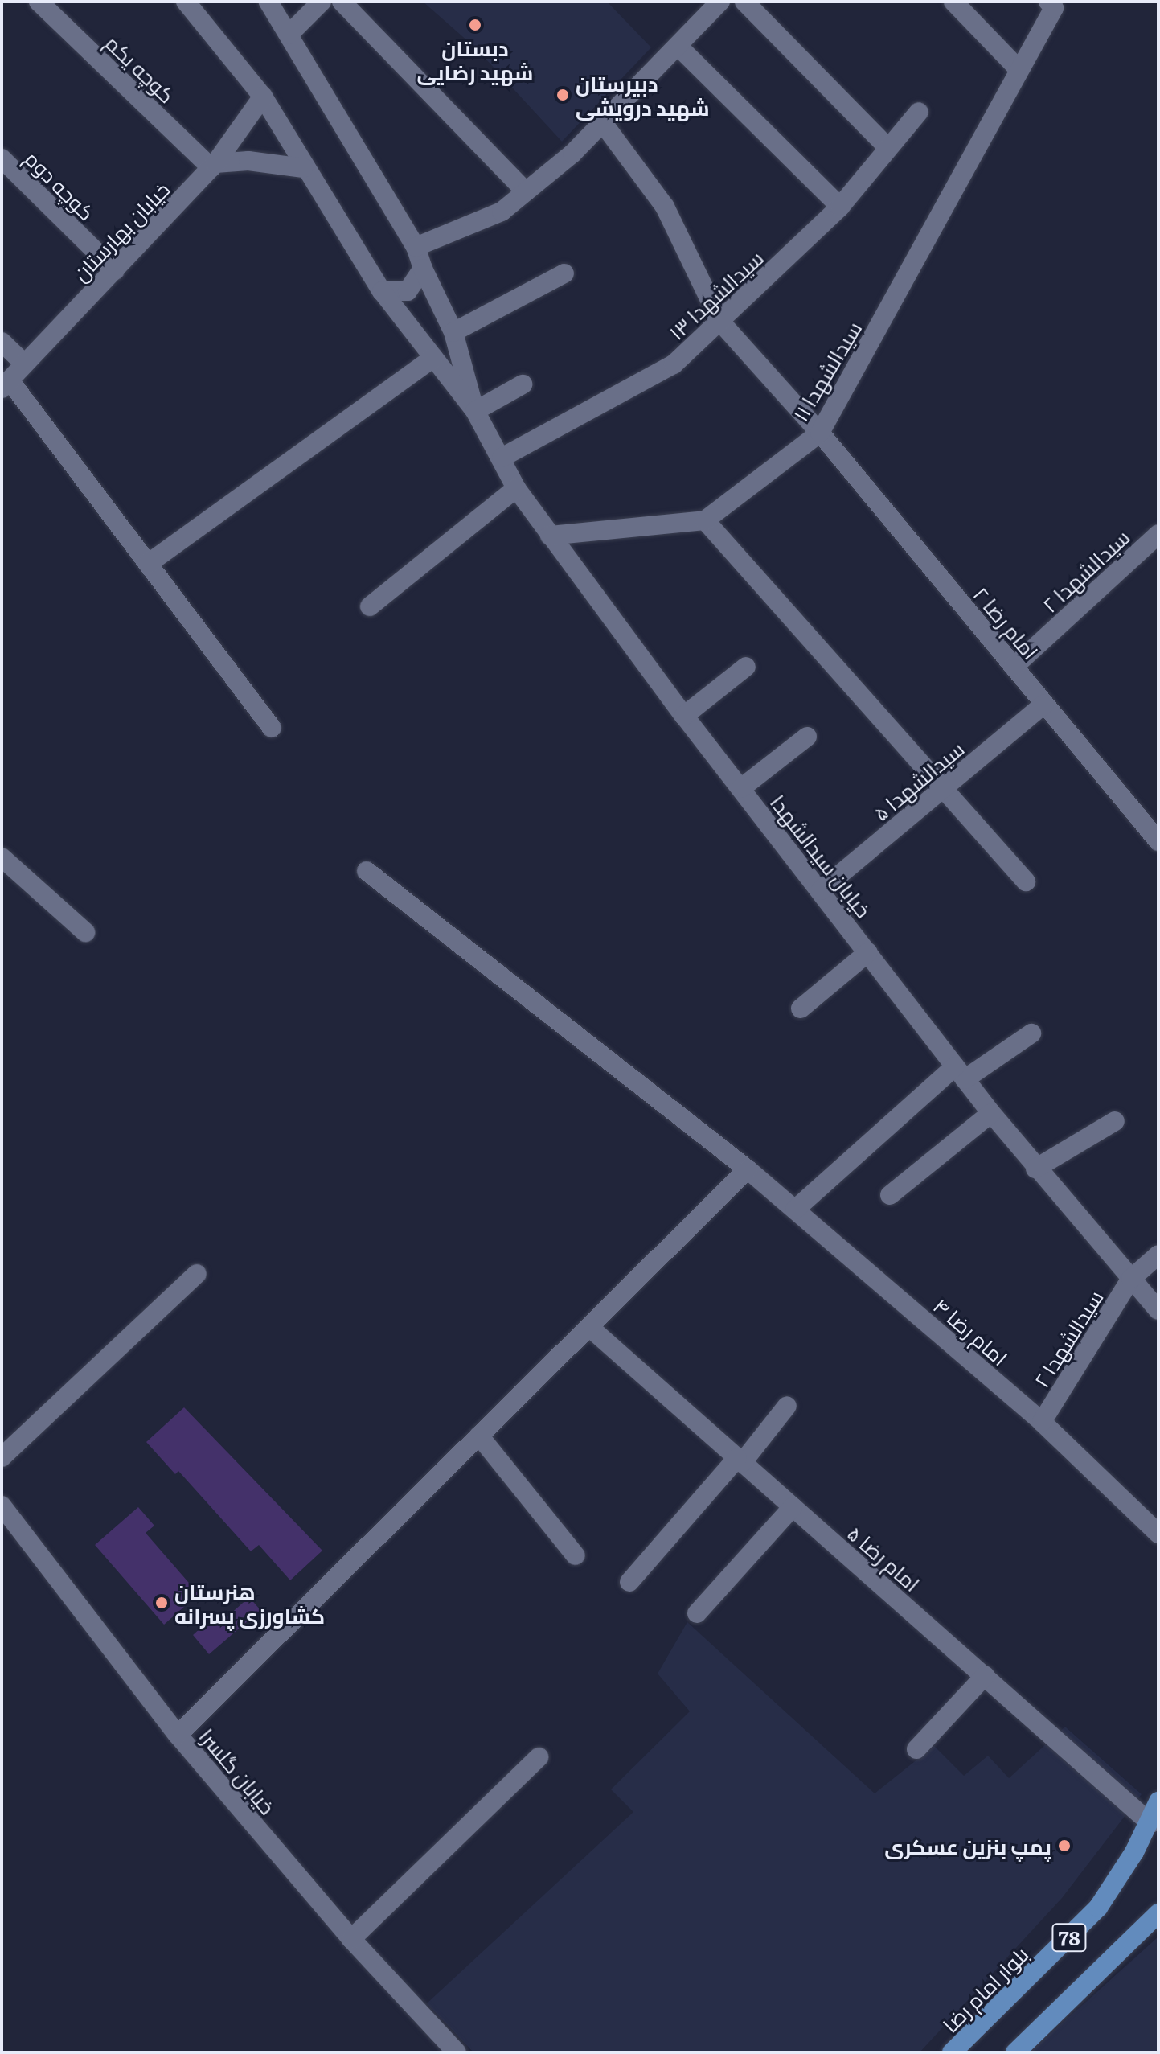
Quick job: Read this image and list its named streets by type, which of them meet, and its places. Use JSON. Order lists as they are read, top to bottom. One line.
{"streets":{"main road":["78","بلوار امام رضا"],"street":["کوچه یکم","کوچه دوم","خیابان بهارستان","سیدالشهدا ۱۳","سیدالشهدا ۱۱","سیدالشهدا ۲","امام رضا ۲","سیدالشهدا ۵","خیابان سیدالشهدا","امام رضا ۴","امام رضا ۵","خیابان گلسرا"]},"crossings":[["کوچه یکم","خیابان بهارستان"],["کوچه دوم","خیابان بهارستان"],["سیدالشهدا ۱۳","امام رضا ۲"],["سیدالشهدا ۱۳","خیابان سیدالشهدا"],["سیدالشهدا ۱۱","امام رضا ۲"],["سیدالشهدا ۲","امام رضا ۲"],["سیدالشهدا ۲","خیابان سیدالشهدا"],["سیدالشهدا ۲","امام رضا ۴"],["امام رضا ۲","سیدالشهدا ۵"],["سیدالشهدا ۵","خیابان سیدالشهدا"],["امام رضا ۵","بلوار امام رضا"]],"places":["دبستان شهید رضایی","دبیرستان شهید درویشی","هنرستان کشاورزی پسرانه","پمپ بنزین عسکری"]}
